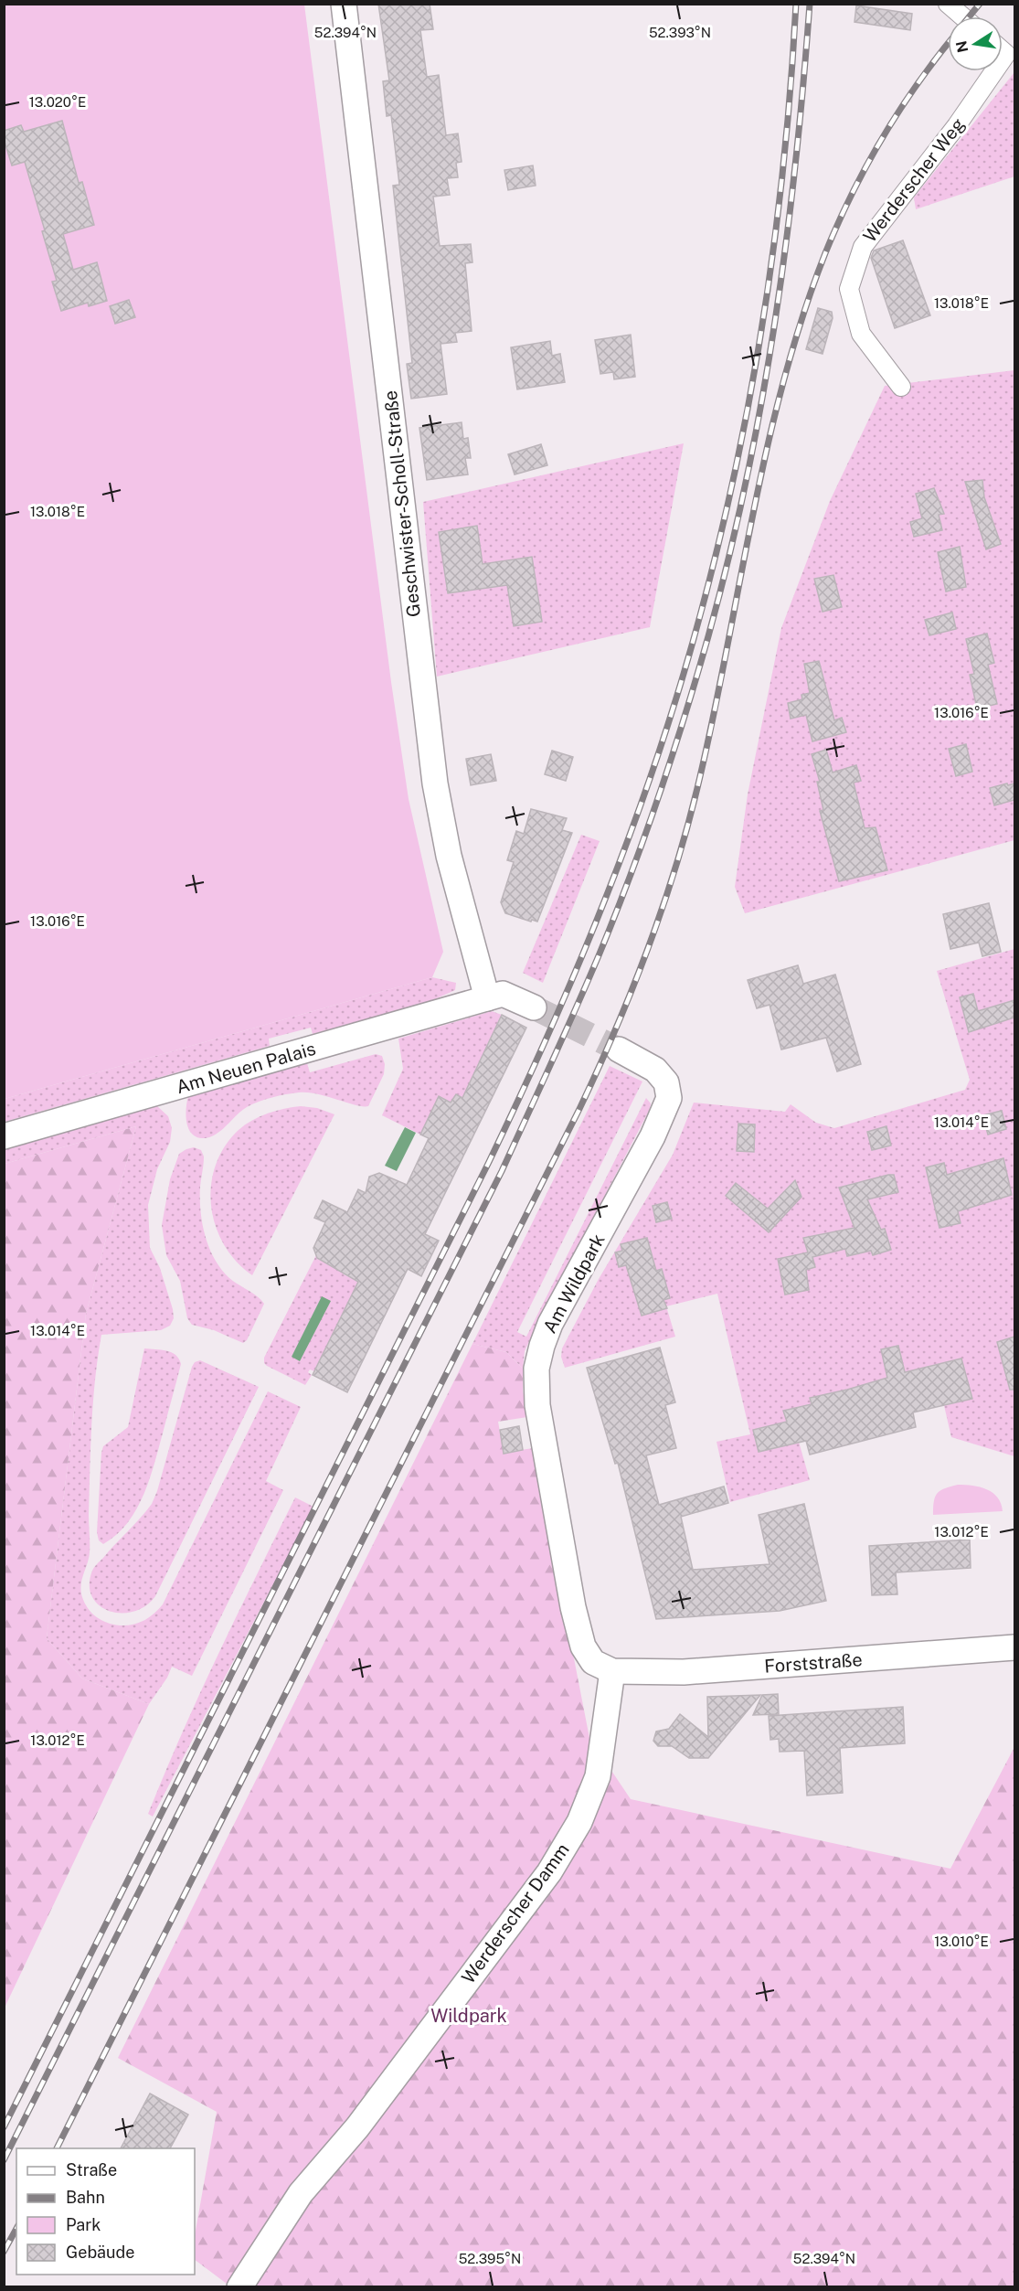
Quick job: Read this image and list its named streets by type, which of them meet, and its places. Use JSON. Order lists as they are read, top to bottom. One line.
{"streets":{"street":["Werderscher Weg","Geschwister-Scholl-Straße","Am Neuen Palais","Am Wildpark","Forststraße","Werderscher Damm"]},"crossings":[["Geschwister-Scholl-Straße","Am Neuen Palais"],["Am Wildpark","Forststraße"],["Am Wildpark","Werderscher Damm"],["Forststraße","Werderscher Damm"]],"parks":["Wildpark"],"legend":["Straße","Bahn","Park","Gebäude"],"north":"left","coordinates":["52.394°N","52.393°N","13.020°E","13.018°E","13.016°E","13.014°E","13.012°E","13.010°E","52.395°N"]}
